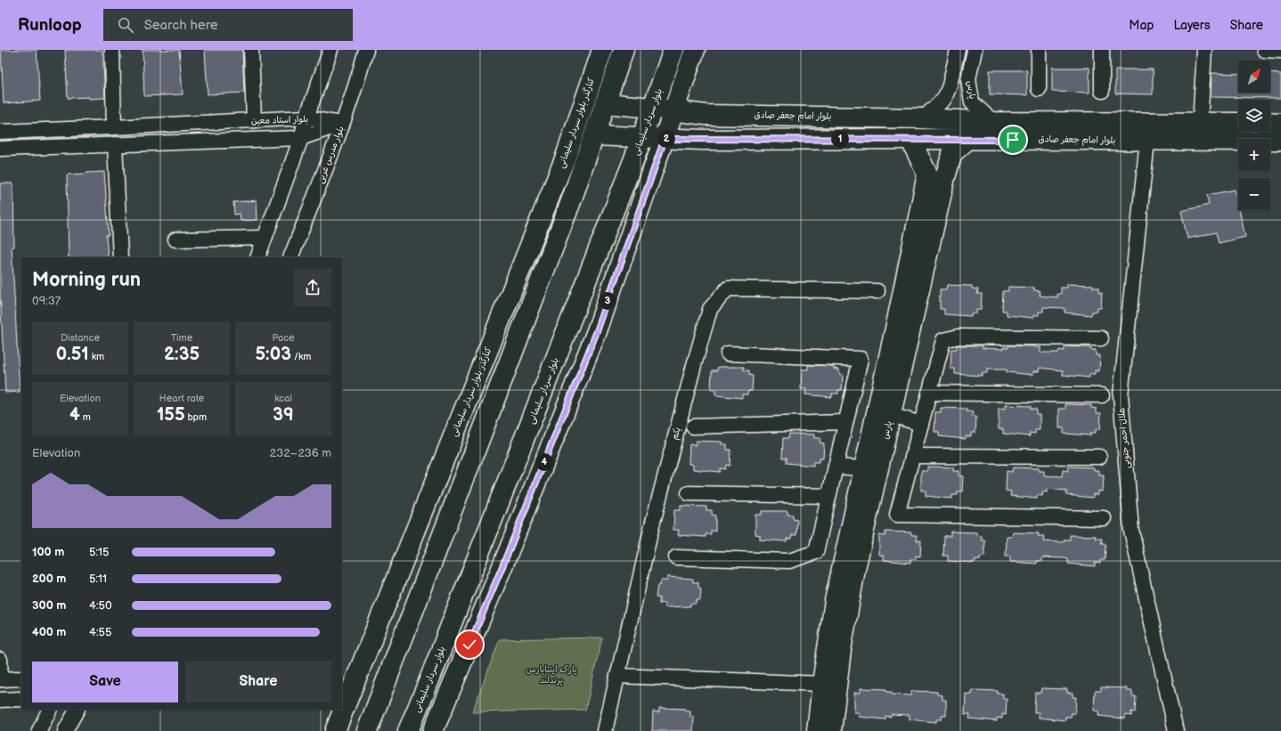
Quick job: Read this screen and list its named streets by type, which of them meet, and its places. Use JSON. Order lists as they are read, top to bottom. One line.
{"streets":{"street":["پارس","بلوار امام جعفر صادق","بلوار استاد معین","بلوار سردار سلیمانی","کنارگذر بلوار سردار سلیمانی","بلوار مدرس غربی","یکم","هلال احمر جنوبی"]},"crossings":[["پارس","بلوار امام جعفر صادق"],["بلوار امام جعفر صادق","بلوار سردار سلیمانی"],["بلوار امام جعفر صادق","هلال احمر جنوبی"],["بلوار استاد معین","بلوار مدرس غربی"]],"parks":["پارک اینتاپارس پرندلند"],"north":"top right","page":{"header":"Runloop","search":"Search here","nav":["Map","Layers","Share"],"map_buttons":["+","−"],"pins":["1","2","3","4"],"heading":["Morning run","09:37"],"stats":[["Distance","0.51 km"],["Time","2:35"],["Pace","5:03 /km"],["Elevation","4 m"],["Heart rate","155 bpm"],["kcal","39"]],"chart":["Elevation","232–236 m"],"list":[{"name":"100 m","note":"5:15"},{"name":"200 m","note":"5:11"},{"name":"300 m","note":"4:50"},{"name":"400 m","note":"4:55"}],"buttons":["Save","Share"]}}
